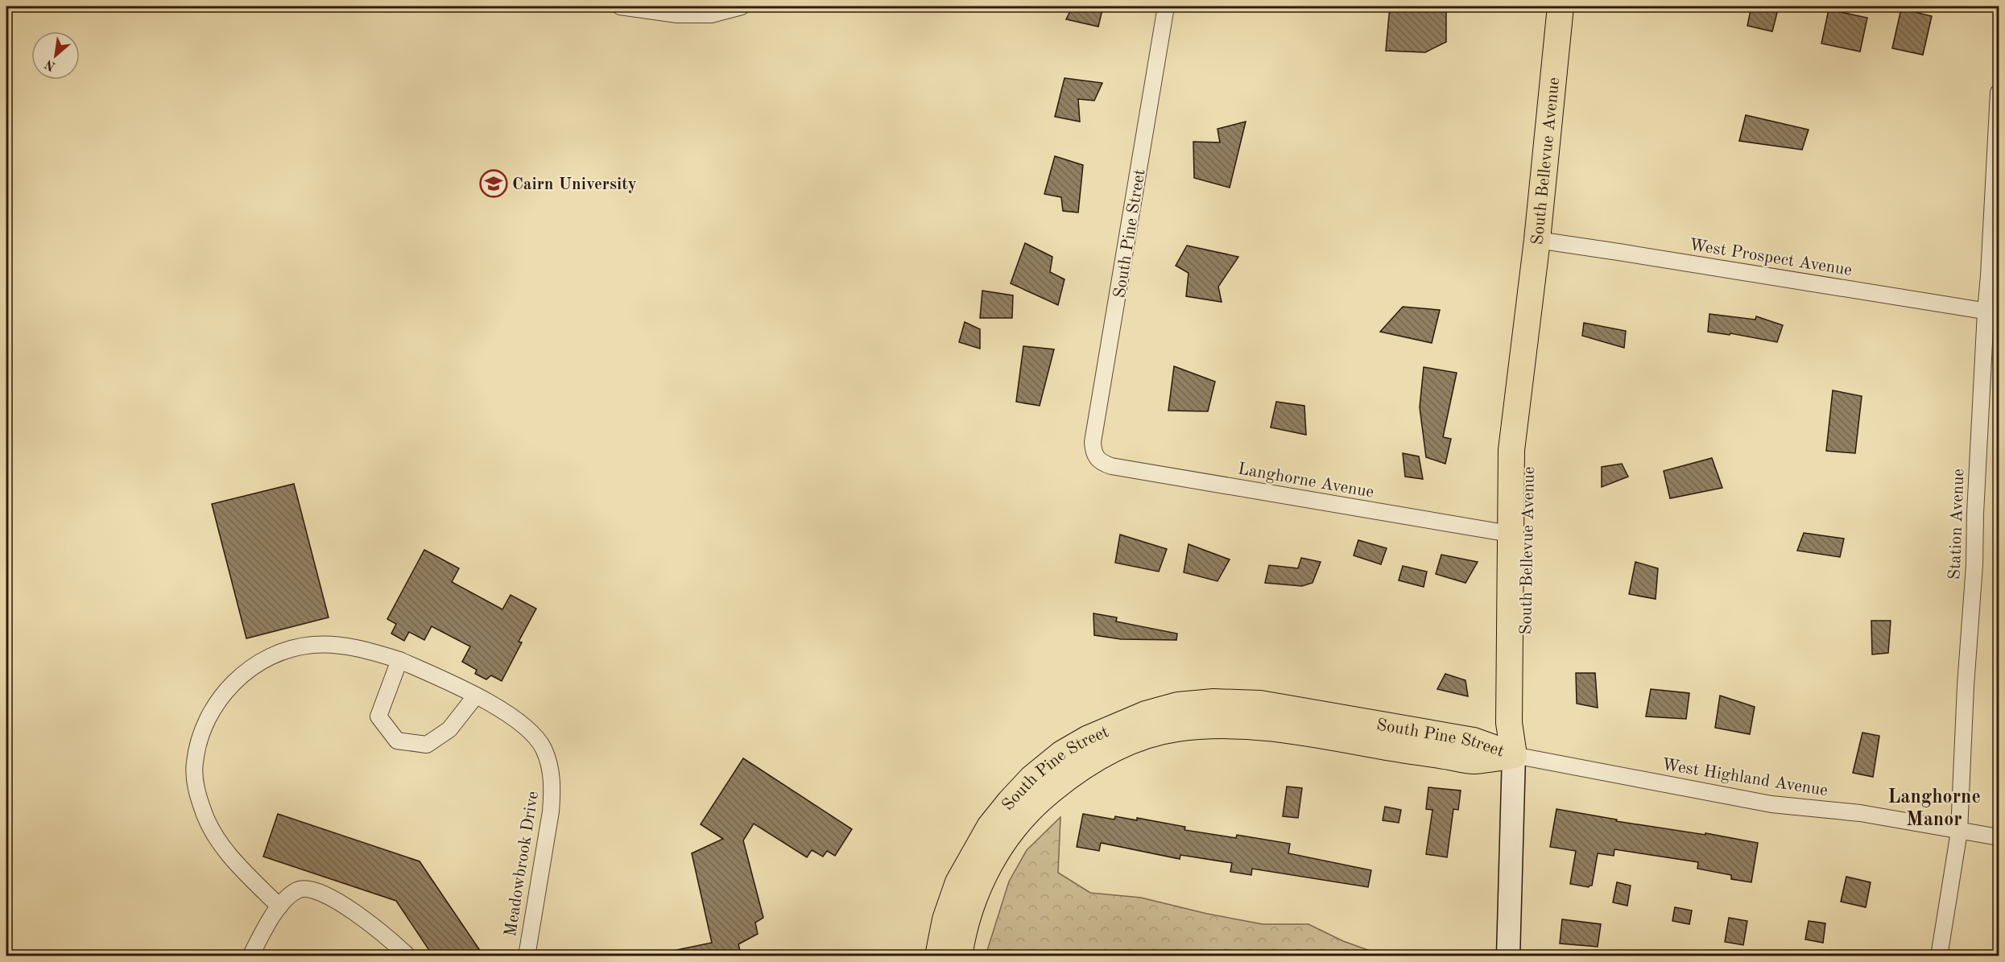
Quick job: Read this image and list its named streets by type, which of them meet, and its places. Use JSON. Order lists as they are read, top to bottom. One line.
{"streets":{"main road":["South Bellevue Avenue","South Pine Street"],"street":["West Prospect Avenue","Langhorne Avenue","Station Avenue","West Highland Avenue","Meadowbrook Drive"]},"crossings":[["South Bellevue Avenue","South Pine Street"],["South Bellevue Avenue","West Prospect Avenue"],["South Bellevue Avenue","Langhorne Avenue"],["South Bellevue Avenue","West Highland Avenue"],["South Pine Street","Langhorne Avenue"],["South Pine Street","West Highland Avenue"],["West Prospect Avenue","Station Avenue"],["Station Avenue","West Highland Avenue"]],"districts":["Langhorne Manor"],"places":{"school or university":["Cairn University"]},"north":"bottom left"}
